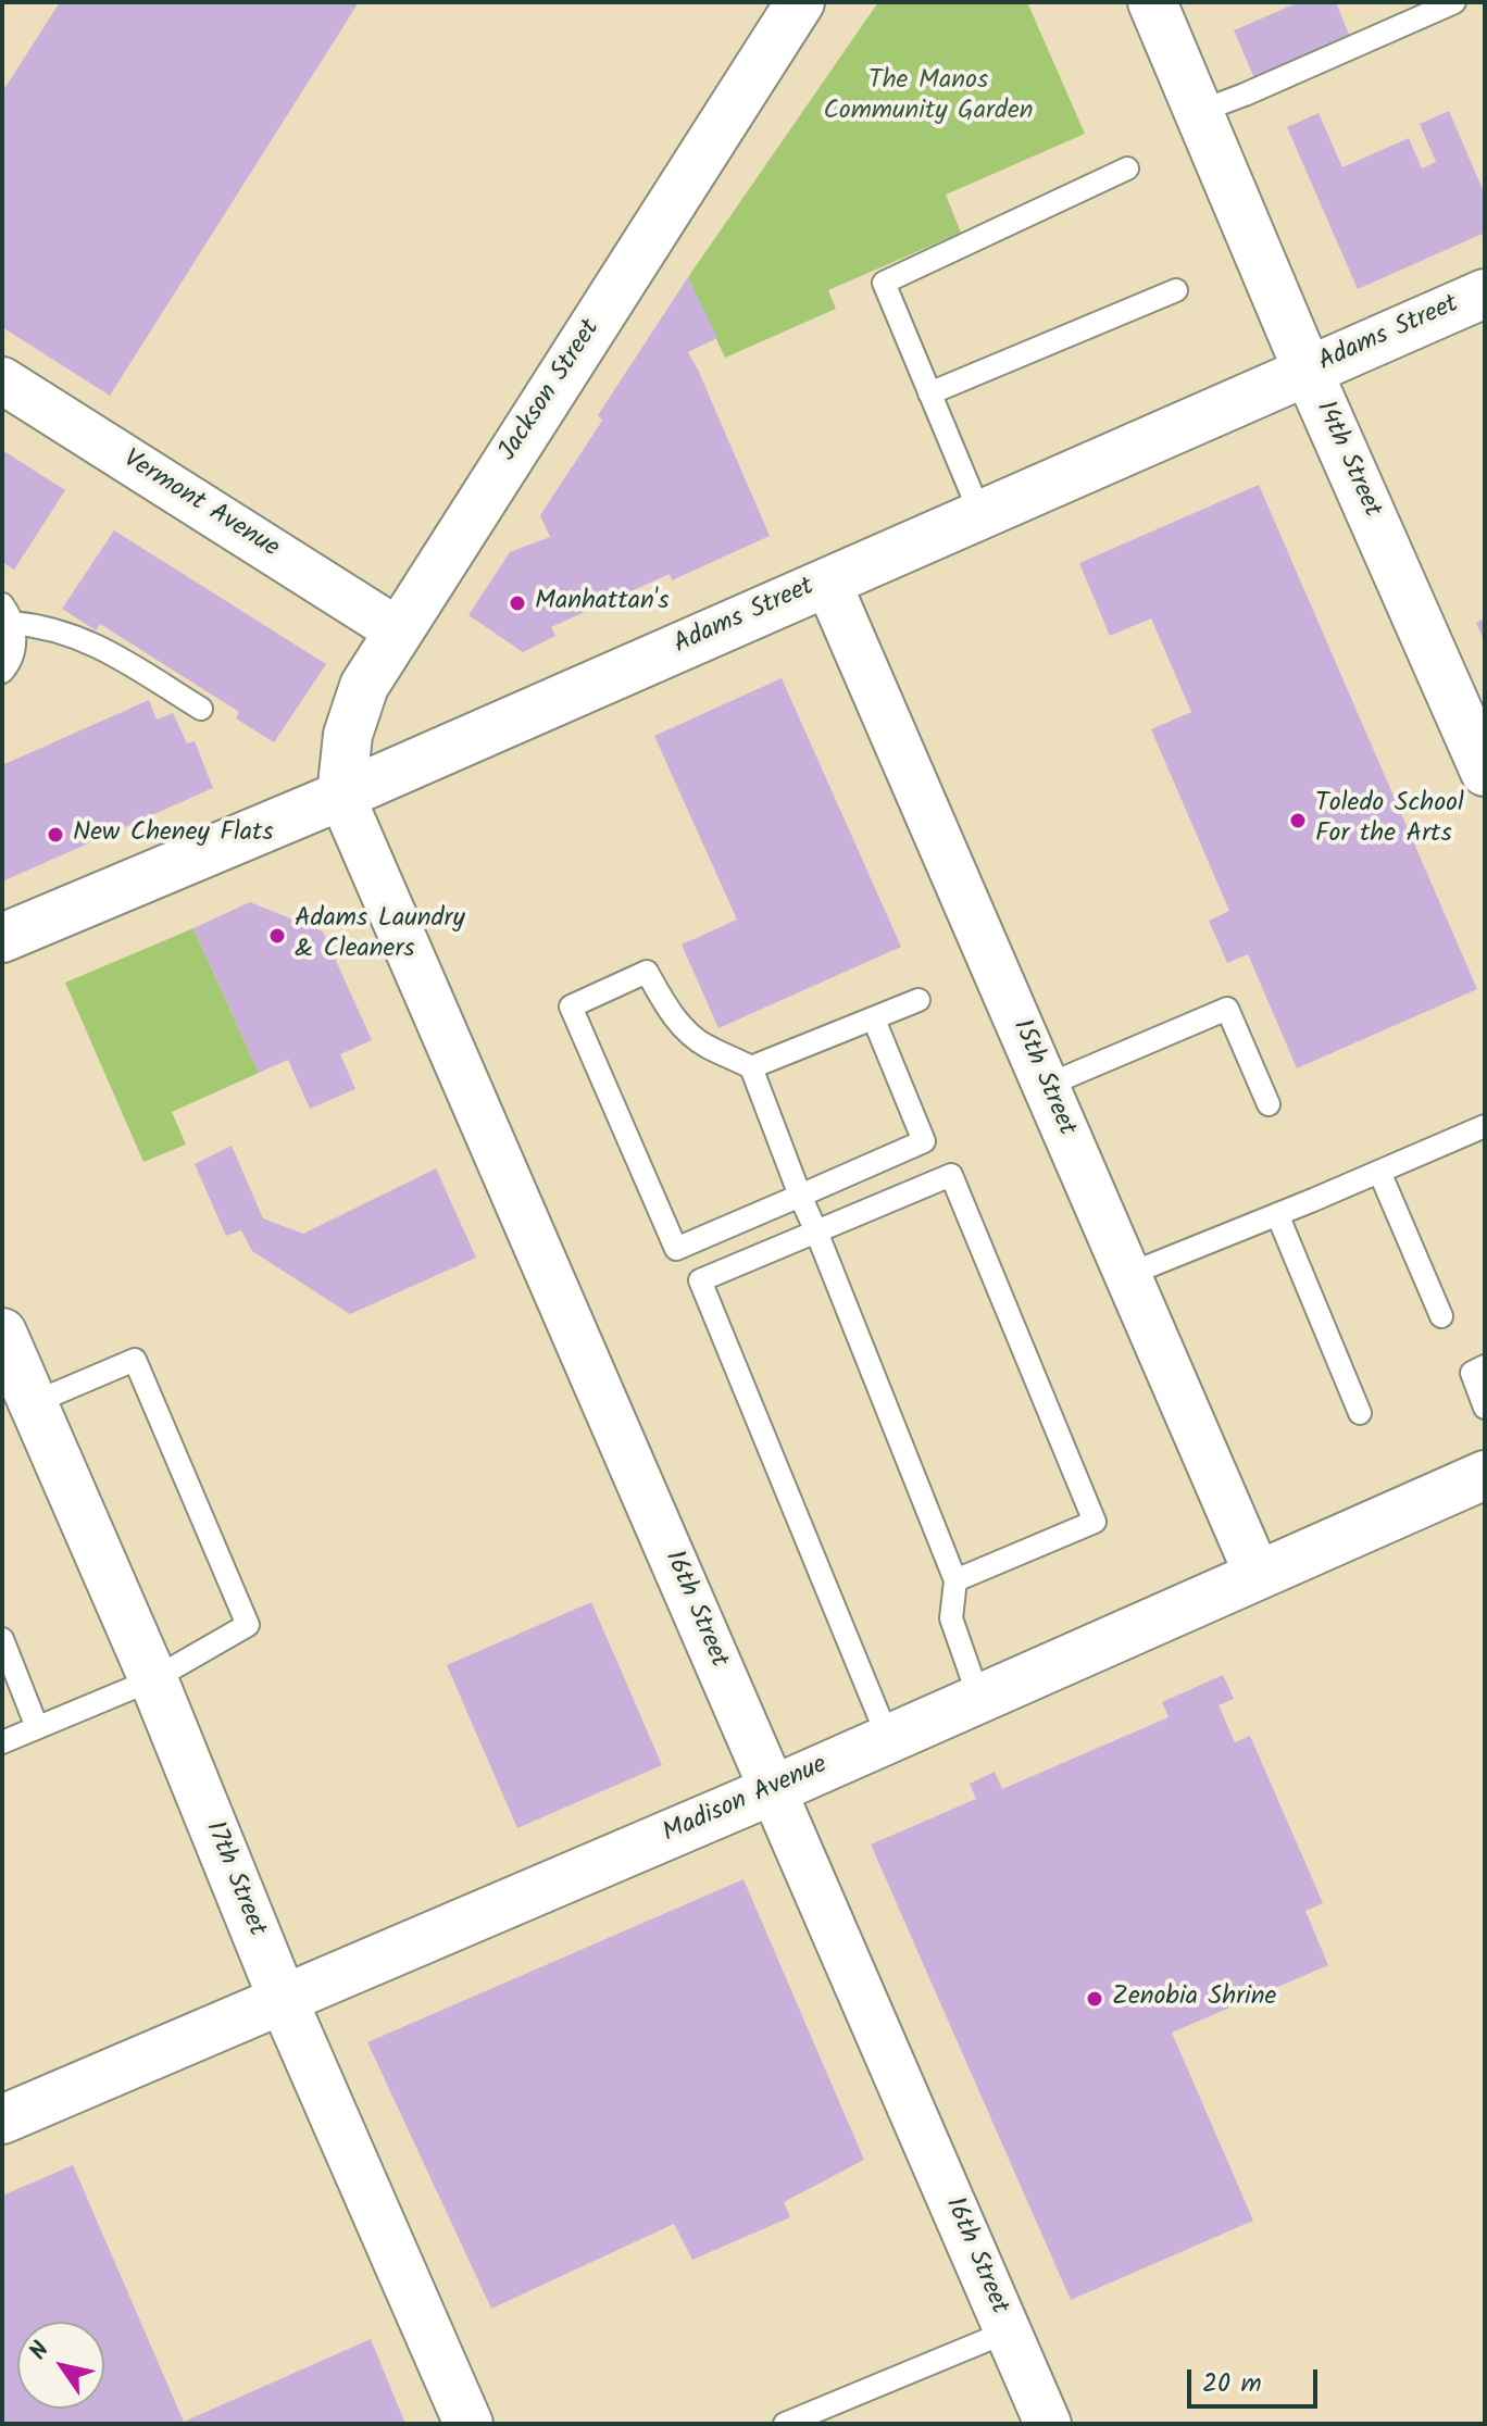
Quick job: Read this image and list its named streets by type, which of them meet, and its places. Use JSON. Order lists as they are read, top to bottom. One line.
{"streets":{"street":["Adams Street","Jackson Street","14th Street","Vermont Avenue","15th Street","16th Street","Madison Avenue","17th Street"]},"crossings":[["Adams Street","Jackson Street"],["Adams Street","14th Street"],["Adams Street","15th Street"],["Adams Street","16th Street"],["Jackson Street","Vermont Avenue"],["Jackson Street","16th Street"],["15th Street","Madison Avenue"],["16th Street","Madison Avenue"],["Madison Avenue","17th Street"]],"parks":["The Manos Community Garden"],"places":["Manhattan's","Toledo School For the Arts","New Cheney Flats","Adams Laundry & Cleaners","Zenobia Shrine"],"scale_bar":"20 m","north":"top left"}
